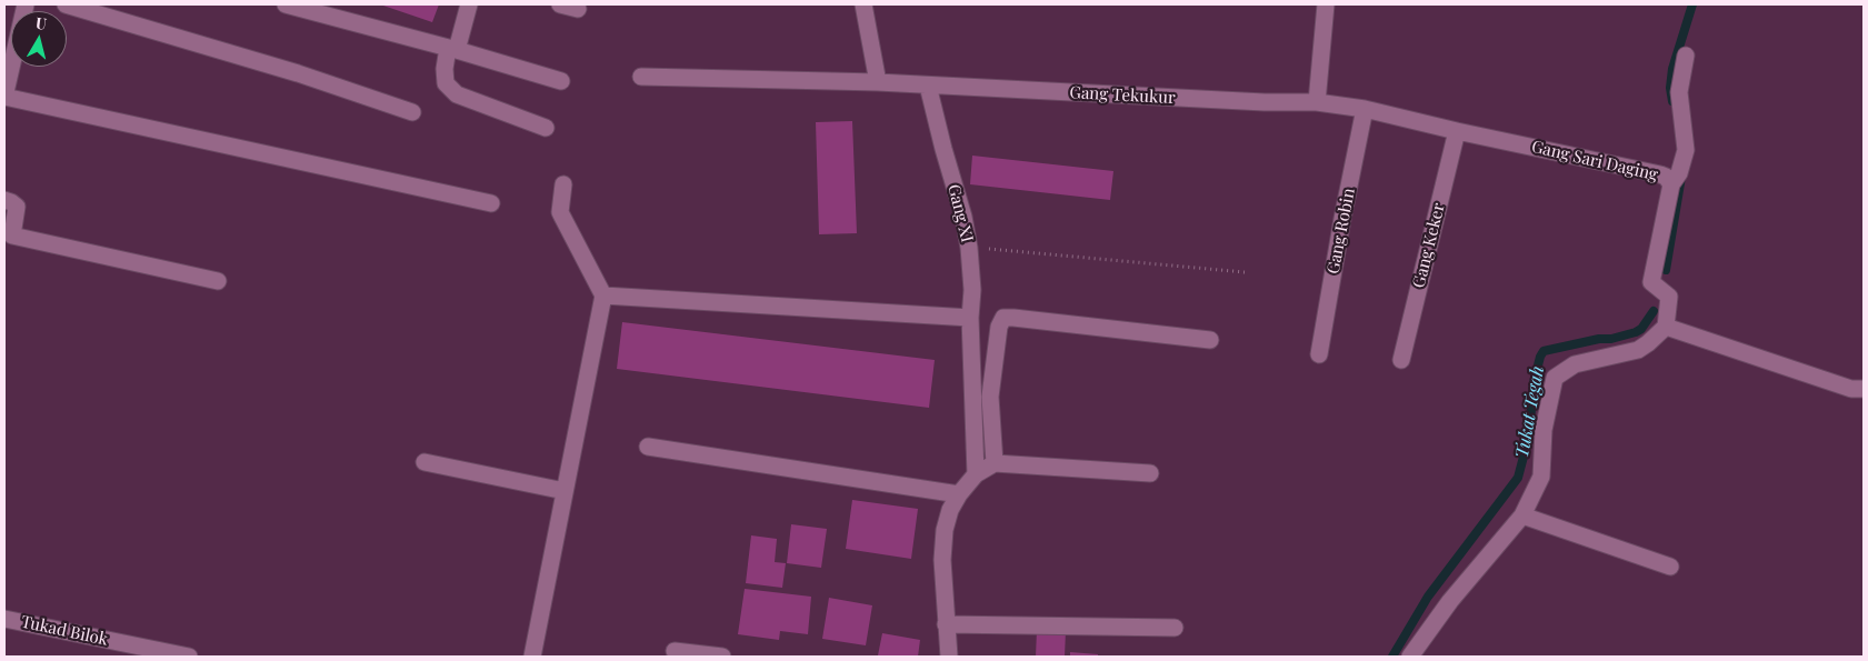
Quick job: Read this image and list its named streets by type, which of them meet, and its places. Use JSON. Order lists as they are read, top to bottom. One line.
{"streets":{"street":["Gang Tekukur","Gang Sari Daging","Gang XI","Gang Robin","Gang Keker","Tukad Bilok"]},"crossings":[["Gang Tekukur","Gang Sari Daging"],["Gang Tekukur","Gang XI"],["Gang Sari Daging","Gang Robin"],["Gang Sari Daging","Gang Keker"]],"water":["Tukat Tegah"],"north":"top"}
